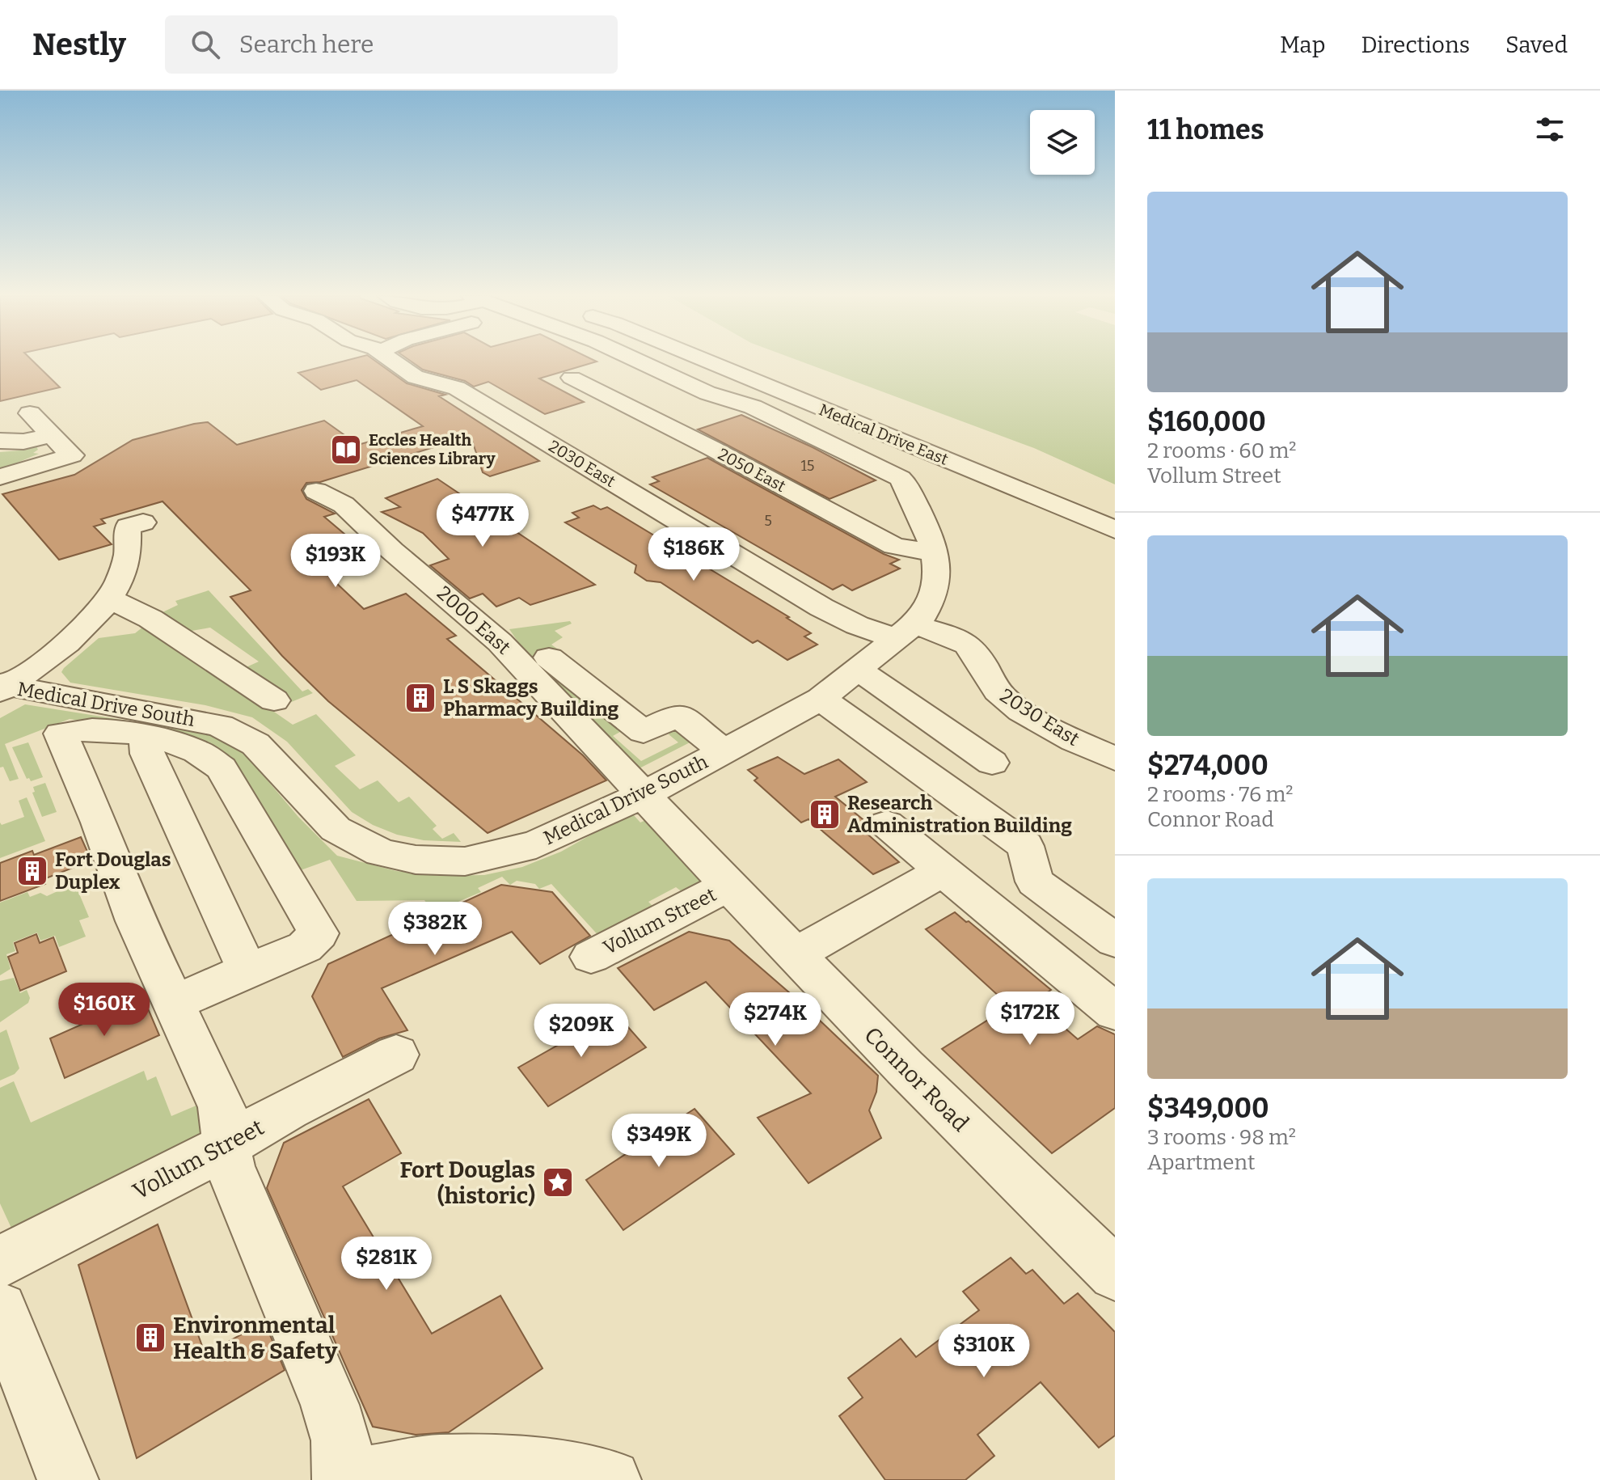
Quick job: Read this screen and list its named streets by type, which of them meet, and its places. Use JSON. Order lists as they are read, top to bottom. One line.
{"streets":{"street":["Medical Drive East","2030 East","2050 East","2000 East","Medical Drive South","Vollum Street","Connor Road"]},"crossings":[["2030 East","Medical Drive South"],["2050 East","Medical Drive South"],["2000 East","Medical Drive South"],["2000 East","Connor Road"],["Medical Drive South","Connor Road"],["Vollum Street","Connor Road"]],"places":{"library":["Eccles Health Sciences Library"],"building":["L S Skaggs Pharmacy Building","Research Administration Building","Fort Douglas Duplex","Environmental Health & Safety"],"place":["Fort Douglas (historic)"]},"house_numbers":["15","5"],"page":{"header":"Nestly","search":"Search here","nav":["Map","Directions","Saved"],"heading":"11 homes","list":[{"name":"$160,000","note":"2 rooms · 60 m² · Vollum Street"},{"name":"$274,000","note":"2 rooms · 76 m² · Connor Road"},{"name":"$349,000","note":"3 rooms · 98 m² · Apartment"}],"price":["$477K","$186K","$193K","$382K","$160K","$172K","$274K","$209K","$349K","$281K","$310K"]}}
